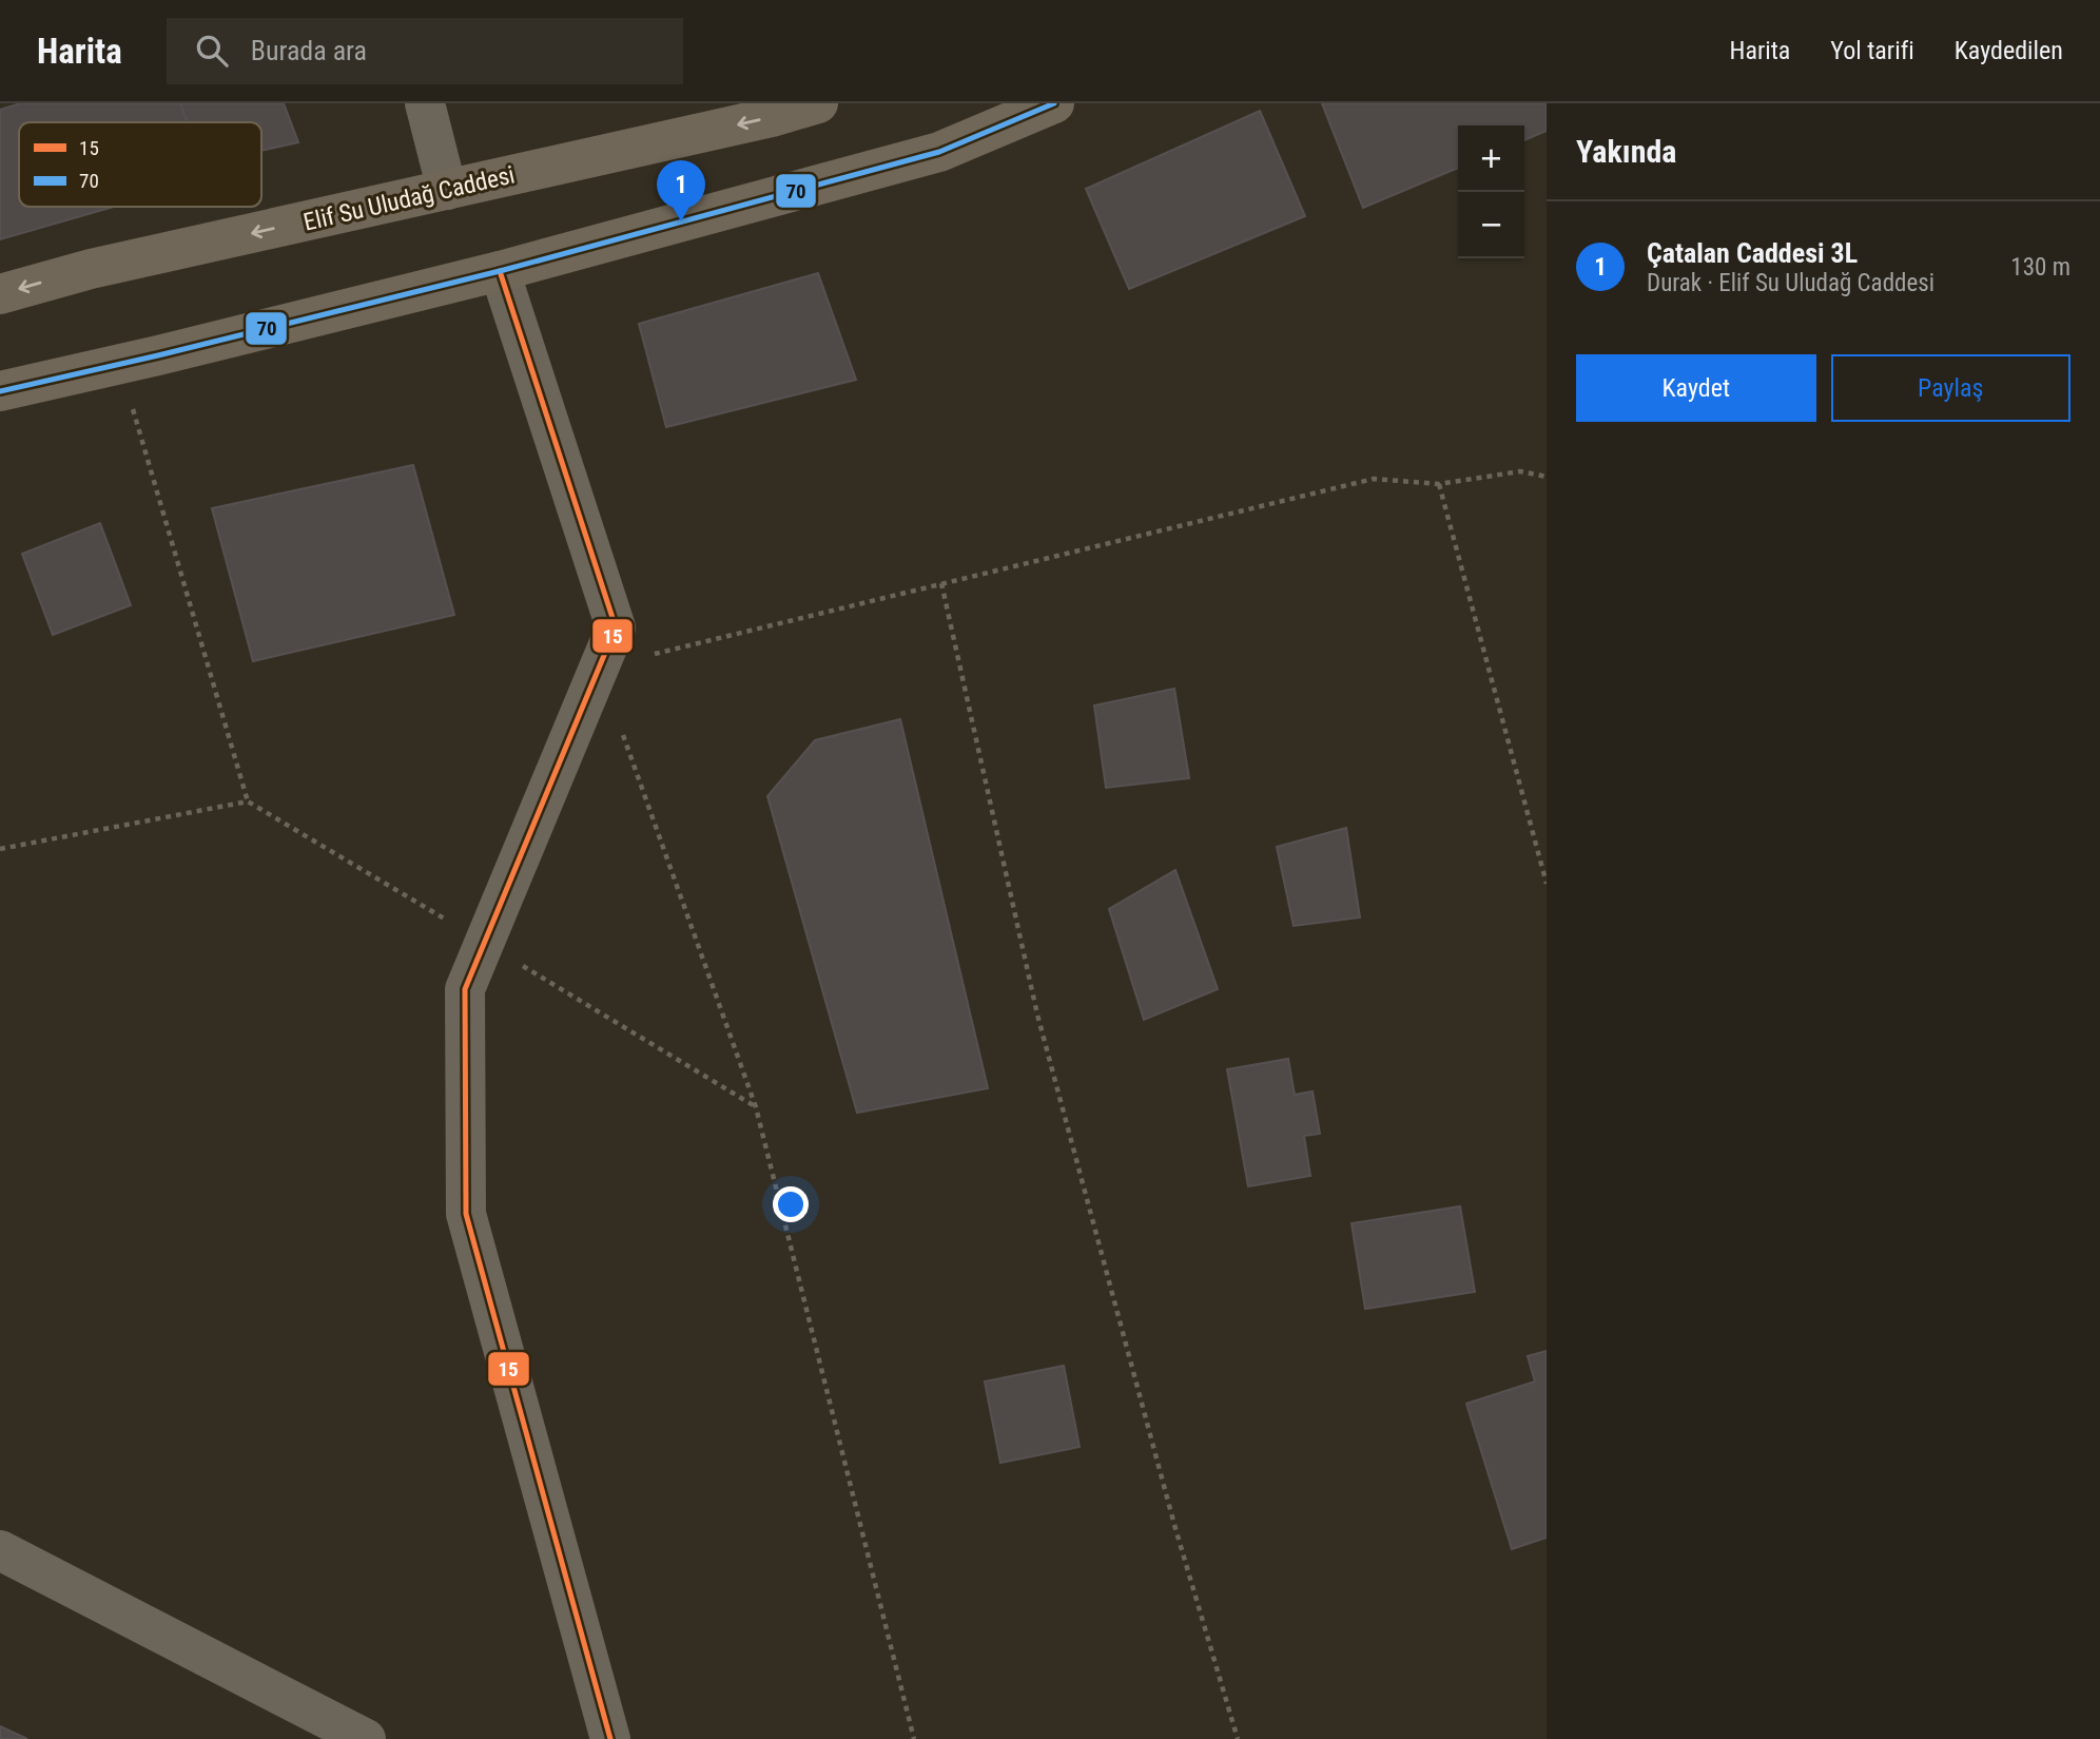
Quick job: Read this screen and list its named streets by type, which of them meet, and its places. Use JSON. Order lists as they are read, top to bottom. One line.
{"streets":{"main road":["Elif Su Uludağ Caddesi"]},"lines":["transit line 70","transit line 15"],"legend":["15","70"],"page":{"header":"Harita","search":"Burada ara","nav":["Harita","Yol tarifi","Kaydedilen"],"heading":"Yakında","map_buttons":["+","−"],"pins":"1","list":[{"mark":"1","name":"Çatalan Caddesi 3L","note":"Durak · Elif Su Uludağ Caddesi","value":"130 m"}],"buttons":["Kaydet","Paylaş"]}}
